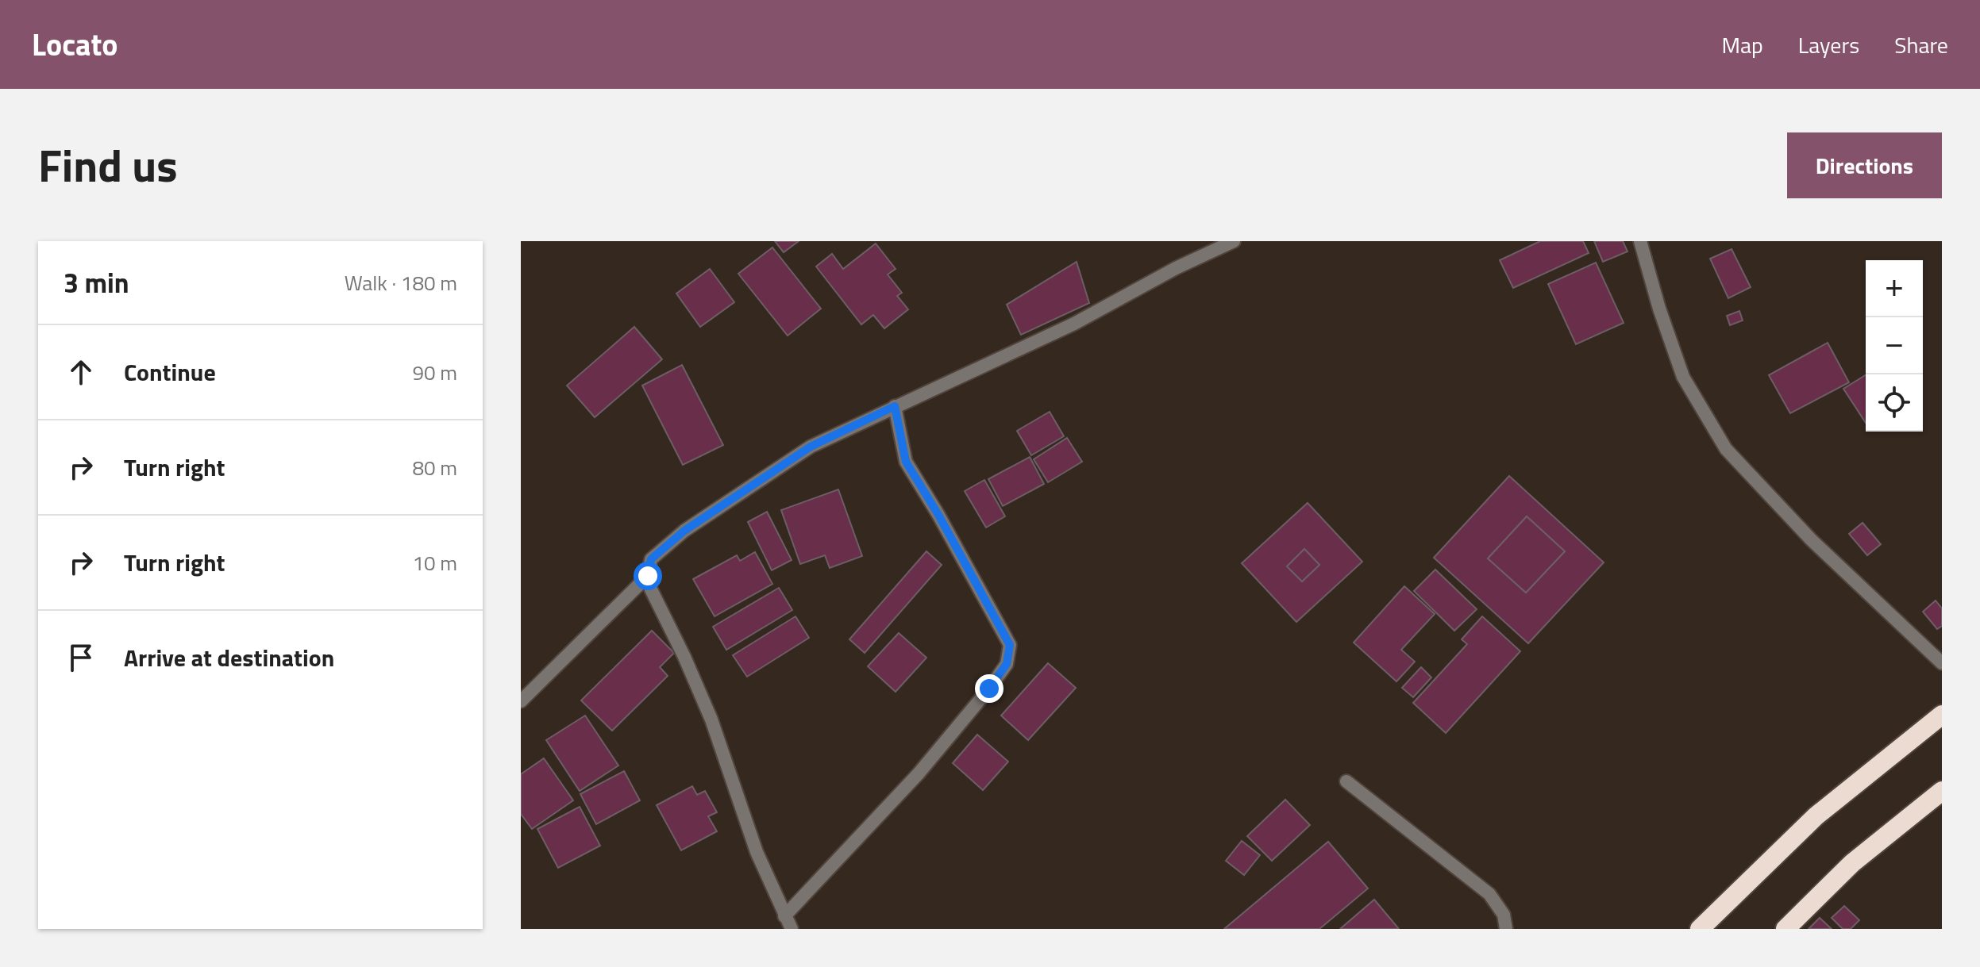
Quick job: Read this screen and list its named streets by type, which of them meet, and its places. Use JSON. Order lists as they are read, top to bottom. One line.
{"page":{"header":"Locato","nav":["Map","Layers","Share"],"title":"Find us","buttons":"Directions","heading":["3 min","Walk · 180 m"],"map_buttons":["+","−"],"list":[["Continue","90 m"],["Turn right","80 m"],["Turn right","10 m"],"Arrive at destination"]}}
